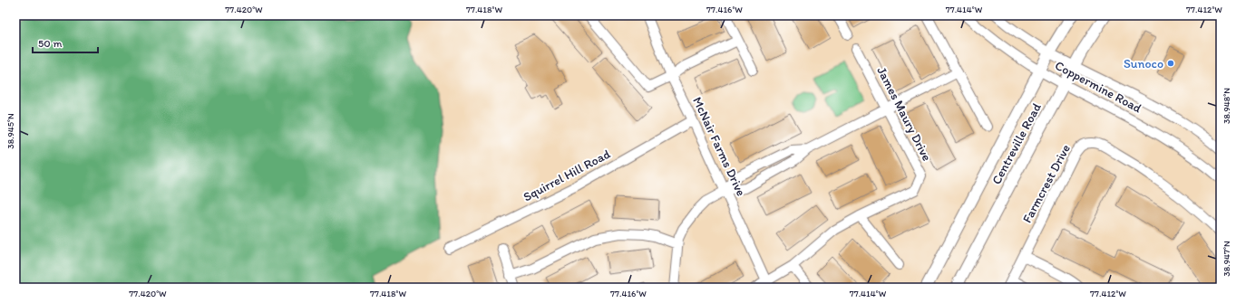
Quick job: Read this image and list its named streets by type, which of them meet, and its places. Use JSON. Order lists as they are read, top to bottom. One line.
{"streets":{"main road":["Centreville Road"],"street":["Coppermine Road","James Maury Drive","McNair Farms Drive","Squirrel Hill Road","Farmcrest Drive"]},"crossings":[["Coppermine Road","Centreville Road"],["James Maury Drive","McNair Farms Drive"],["McNair Farms Drive","Squirrel Hill Road"]],"places":["Sunoco"],"scale_bar":"50 m","coordinates":["77.420°W","77.418°W","77.416°W","77.414°W","77.412°W","38.948°N","38.945°N","38.947°N"]}
